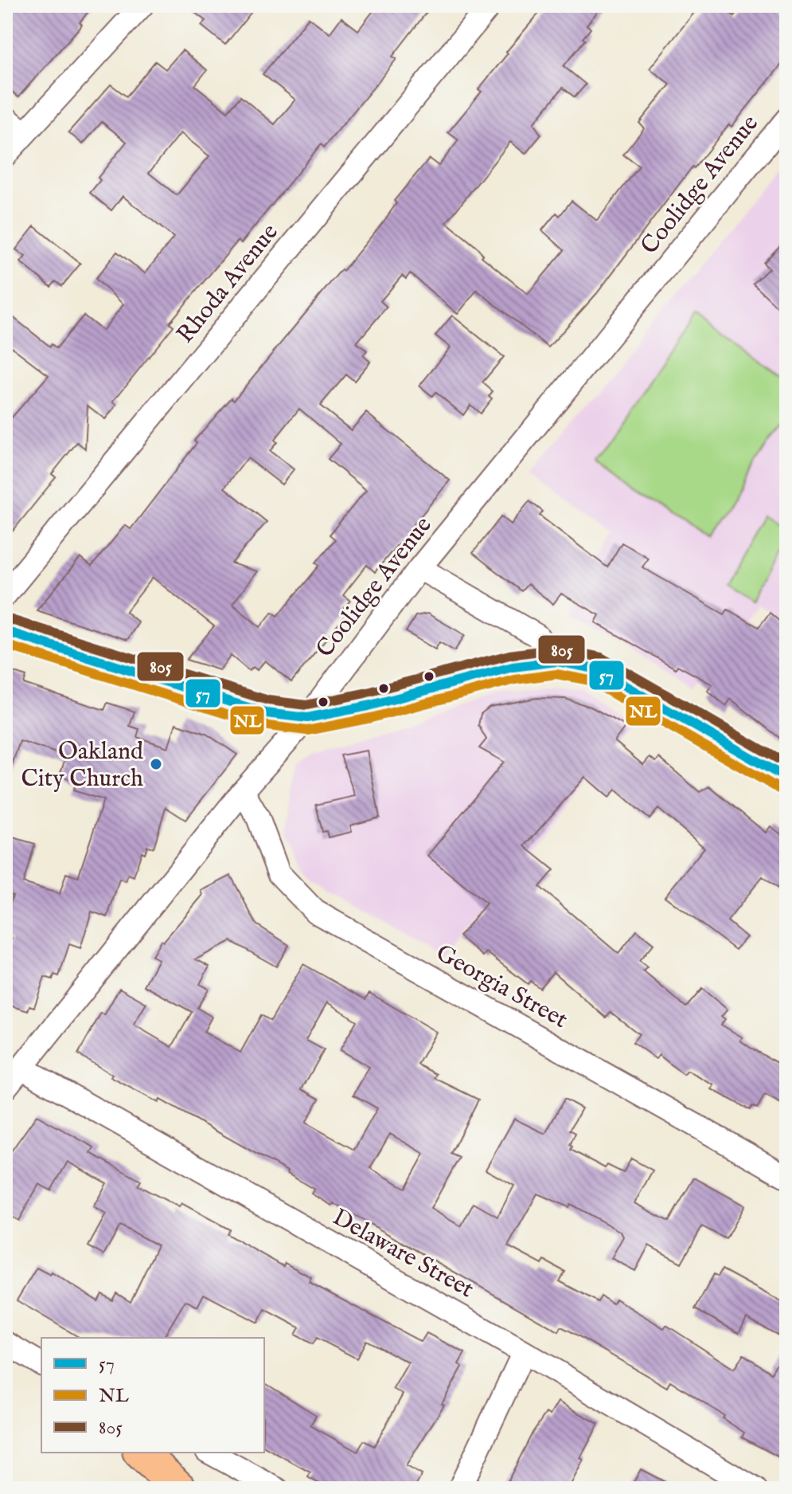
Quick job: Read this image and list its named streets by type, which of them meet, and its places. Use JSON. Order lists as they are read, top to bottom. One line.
{"streets":{"street":["Coolidge Avenue","Rhoda Avenue","Georgia Street","Delaware Street"]},"crossings":[["Coolidge Avenue","Georgia Street"],["Coolidge Avenue","Delaware Street"]],"places":["Oakland City Church"],"lines":["transit line 805","transit line 57","transit line NL"],"legend":["57","NL","805"]}
